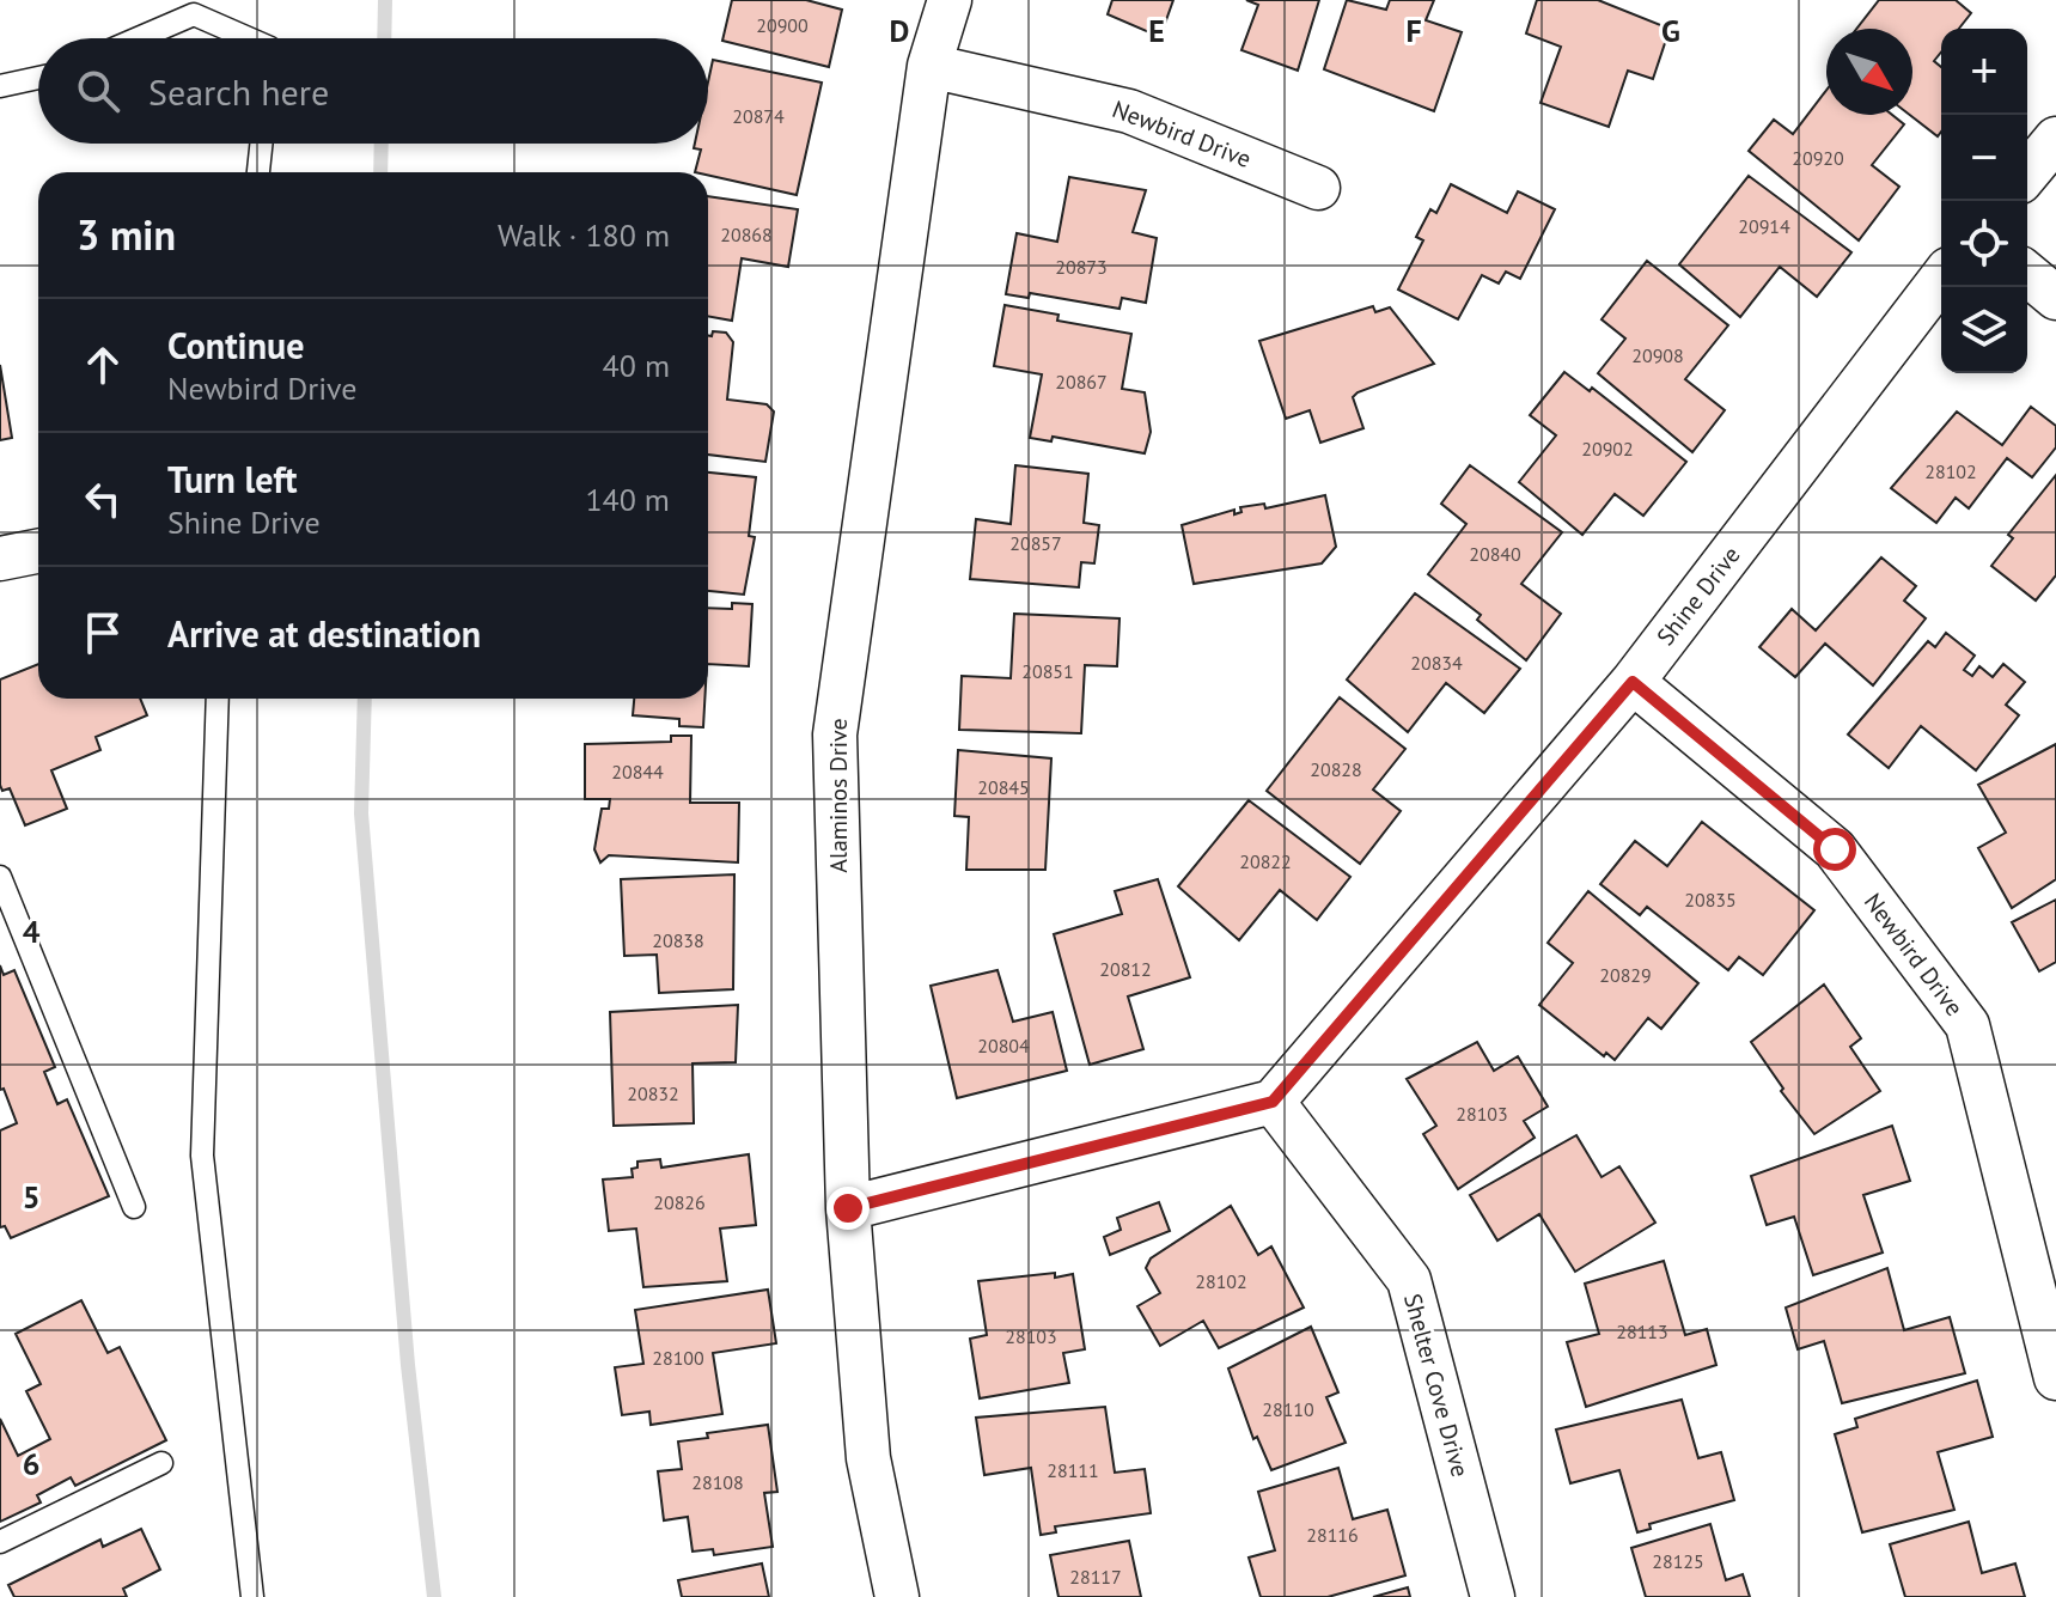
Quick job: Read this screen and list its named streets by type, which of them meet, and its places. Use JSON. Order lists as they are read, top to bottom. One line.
{"streets":{"street":["Newbird Drive","Shine Drive","Alaminos Drive","Shelter Cove Drive"]},"crossings":[["Newbird Drive","Shine Drive"],["Newbird Drive","Alaminos Drive"],["Shine Drive","Shelter Cove Drive"]],"house_numbers":["20900","20874","20920","20914","20868","20873","20908","20867","20902","28102","20857","20840","20834","20851","20828","20844","20845","20822","20835","20838","20812","20829","20804","20832","28103","20826","28102","28113","28103","28100","28110","28111","28108","28116","28125","28117"],"north":"bottom right","page":{"map_buttons":["+","−"],"search":"Search here","heading":["3 min","Walk · 180 m"],"list":[["Continue","Newbird Drive","40 m"],["Turn left","Shine Drive","140 m"],"Arrive at destination"]},"grid":{"columns":["D","E","F","G"],"rows":["4","5","6"]}}
